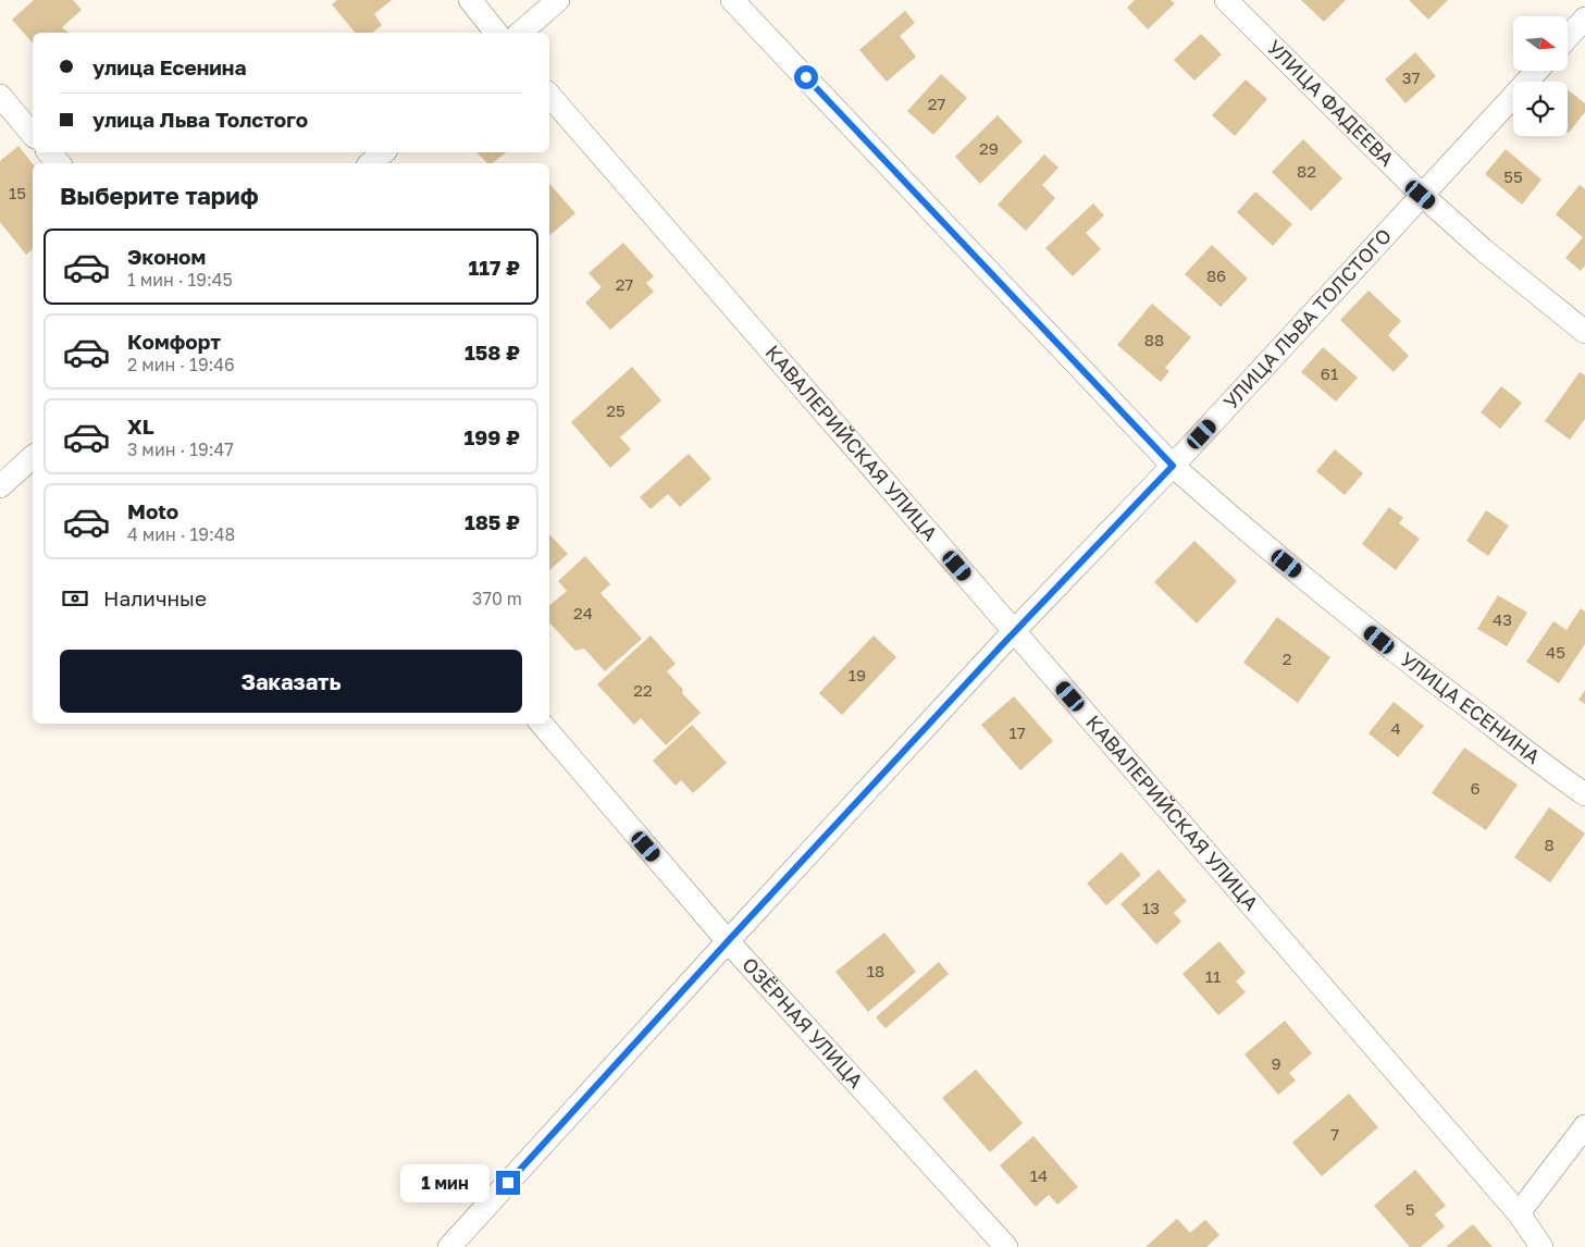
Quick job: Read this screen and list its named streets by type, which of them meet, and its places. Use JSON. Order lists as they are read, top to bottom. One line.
{"streets":{"street":["УЛИЦА ФАДЕЕВА","УЛИЦА ЛЬВА ТОЛСТОГО","КАВАЛЕРИЙСКАЯ УЛИЦА","УЛИЦА ЕСЕНИНА","ОЗЁРНАЯ УЛИЦА"]},"crossings":[["УЛИЦА ФАДЕЕВА","УЛИЦА ЛЬВА ТОЛСТОГО"],["УЛИЦА ЛЬВА ТОЛСТОГО","КАВАЛЕРИЙСКАЯ УЛИЦА"],["УЛИЦА ЛЬВА ТОЛСТОГО","УЛИЦА ЕСЕНИНА"],["УЛИЦА ЛЬВА ТОЛСТОГО","ОЗЁРНАЯ УЛИЦА"]],"house_numbers":["37","27","29","82","55","15","86","27","88","61","25","24","43","45","2","19","22","4","17","6","8","13","18","11","9","7","14","5"],"north":"right","page":{"banner":["улица Есенина","улица Льва Толстого"],"heading":"Выберите тариф","list":[{"name":"Эконом","note":"1 мин · 19:45","value":"117 ₽"},{"name":"Комфорт","note":"2 мин · 19:46","value":"158 ₽"},{"name":"XL","note":"3 мин · 19:47","value":"199 ₽"},{"name":"Moto","note":"4 мин · 19:48","value":"185 ₽"}],"pay":["Наличные","370 m"],"buttons":"Заказать","bubble":"1 мин"}}
